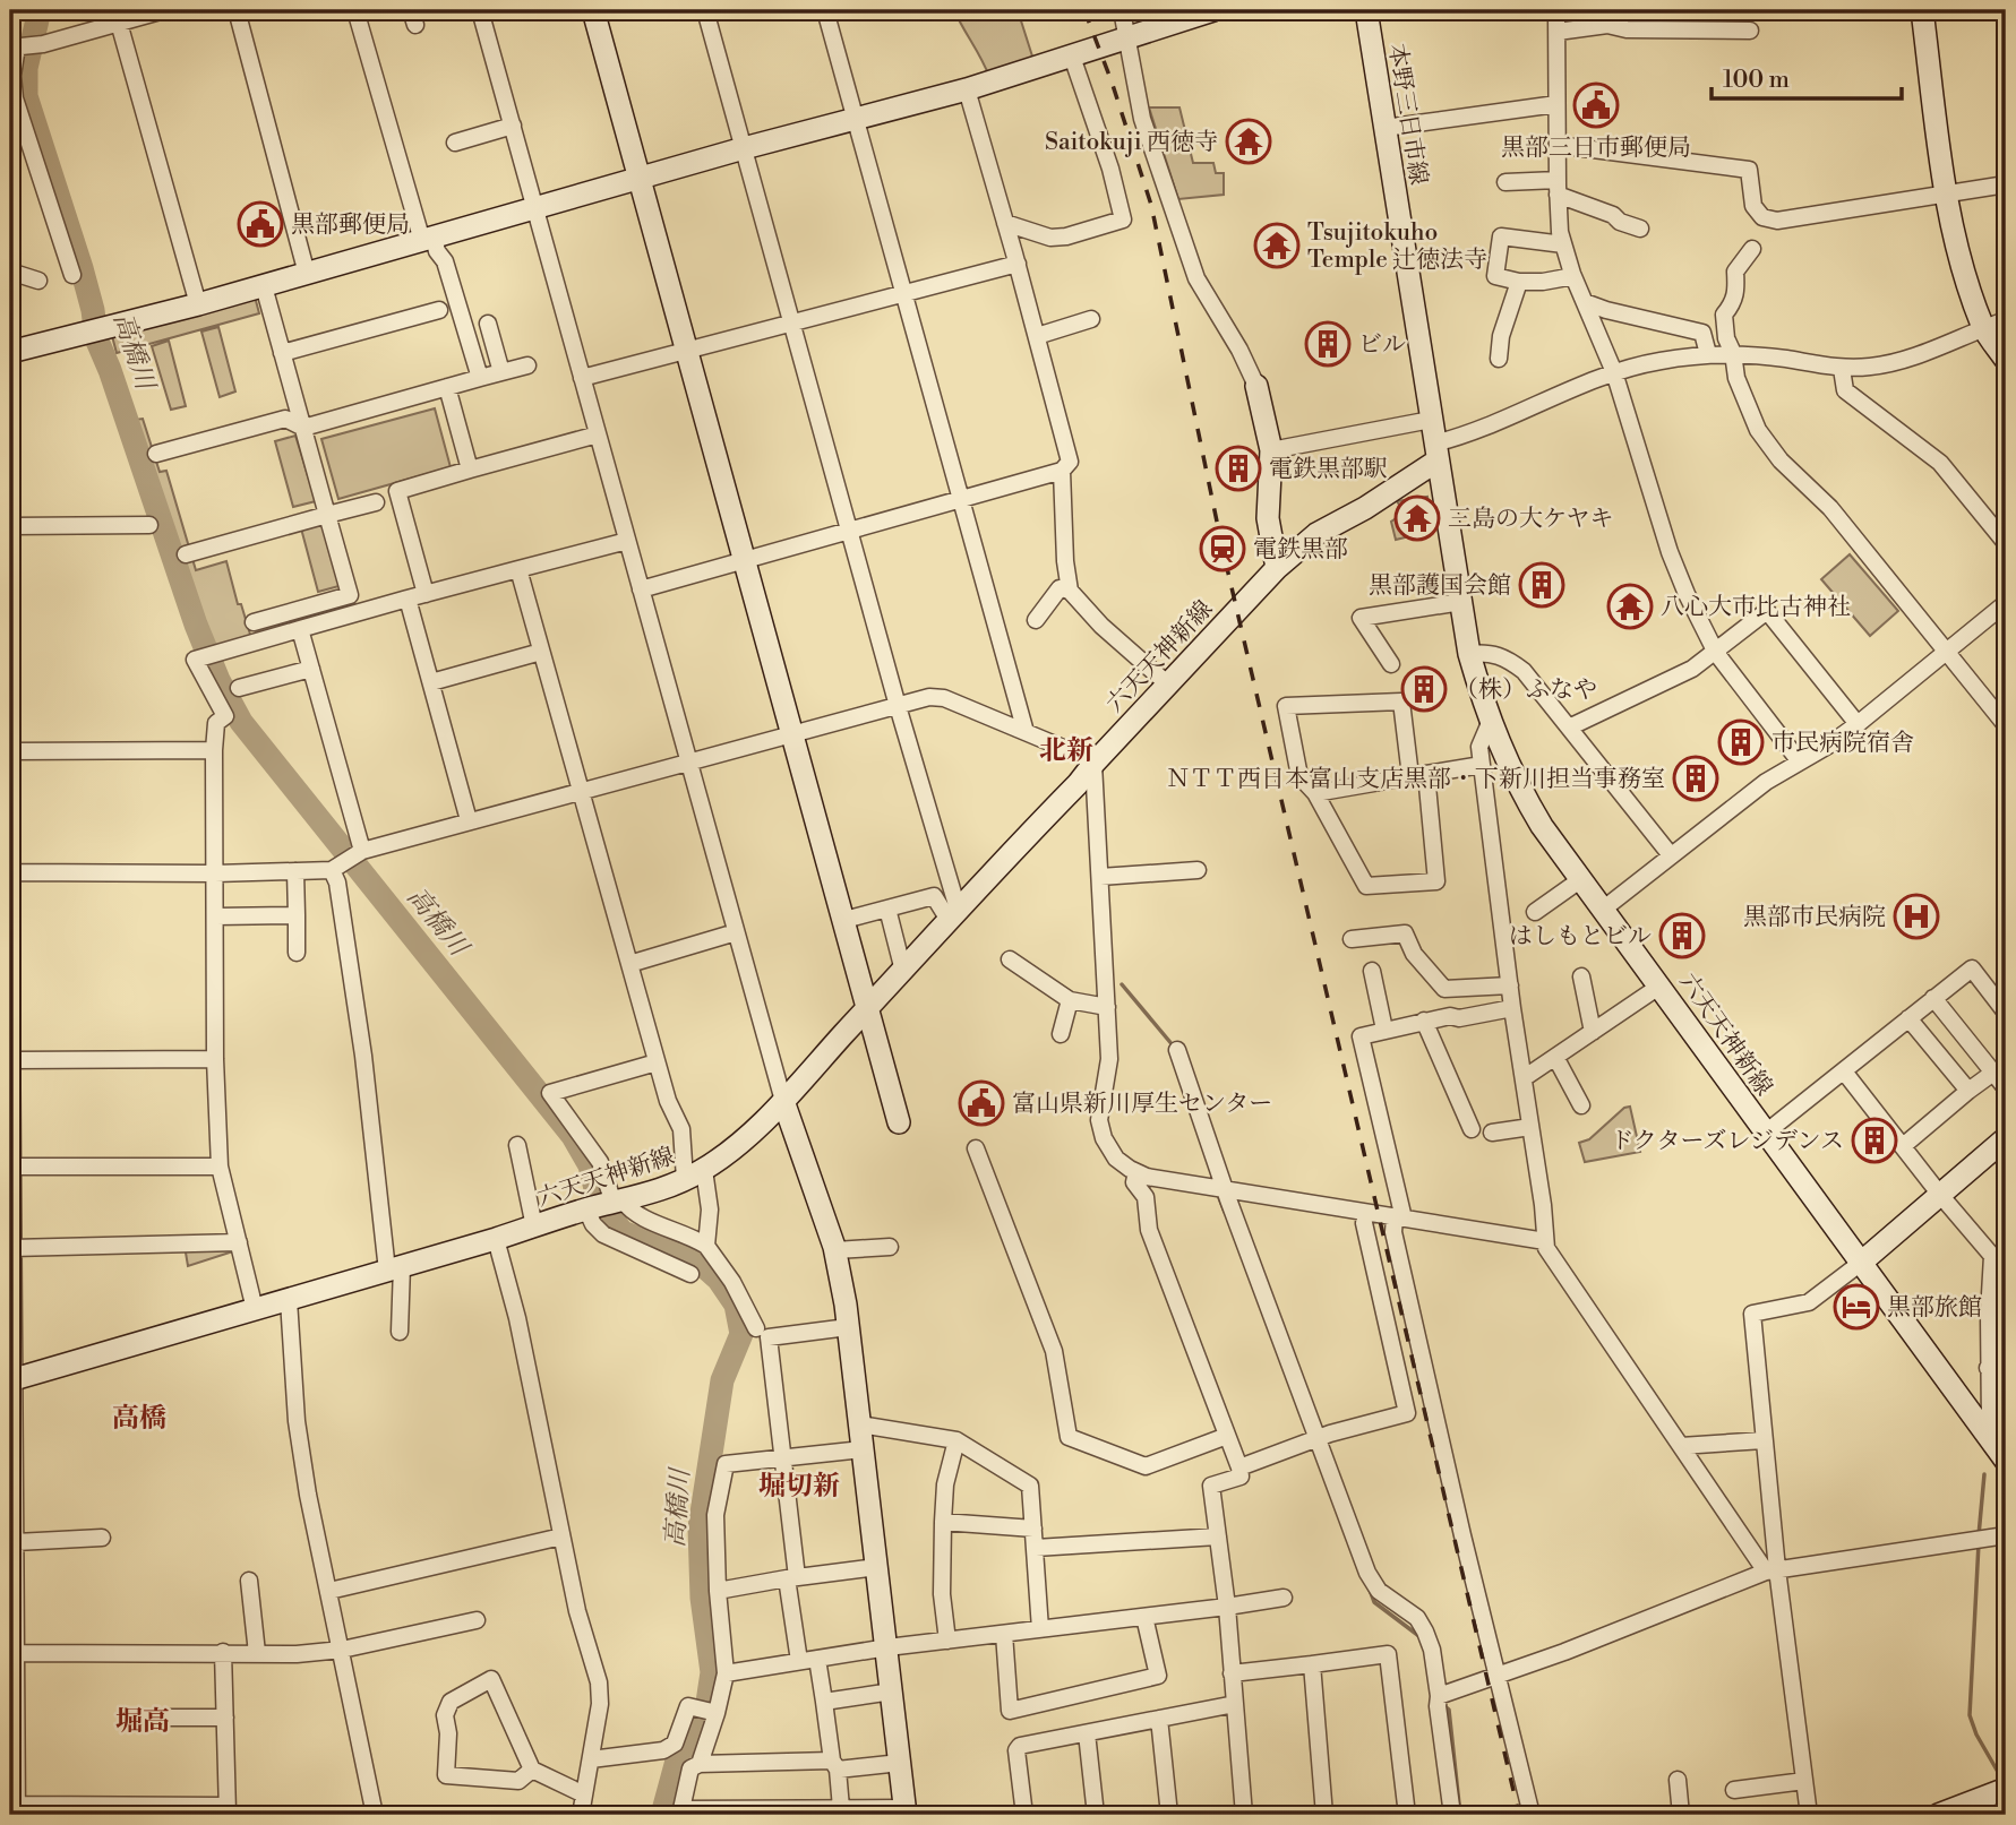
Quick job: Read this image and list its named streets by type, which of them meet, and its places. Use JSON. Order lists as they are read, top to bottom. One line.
{"streets":{"street":["本野三日市線","六天天神新線"]},"crossings":[["本野三日市線","六天天神新線"]],"districts":["北新","高橋","堀切新","堀高"],"water":["高橋川"],"places":{"public building":["黒部三日市郵便局","黒部郵便局","富山県新川厚生センター"],"temple":["Saitokuji 西徳寺","Tsujitokuho Temple 辻徳法寺","三島の大ケヤキ","八心大市比古神社"],"building":["ビル","電鉄黒部駅","黒部護国会館","（株）ふなや","市民病院宿舎","ＮＴＴ西日本富山支店黒部・下新川担当事務室","はしもとビル","ドクターズレジデンス"],"station":["電鉄黒部"],"hospital":["黒部市民病院"],"hotel":["黒部旅館"]},"scale_bar":"100 m"}
